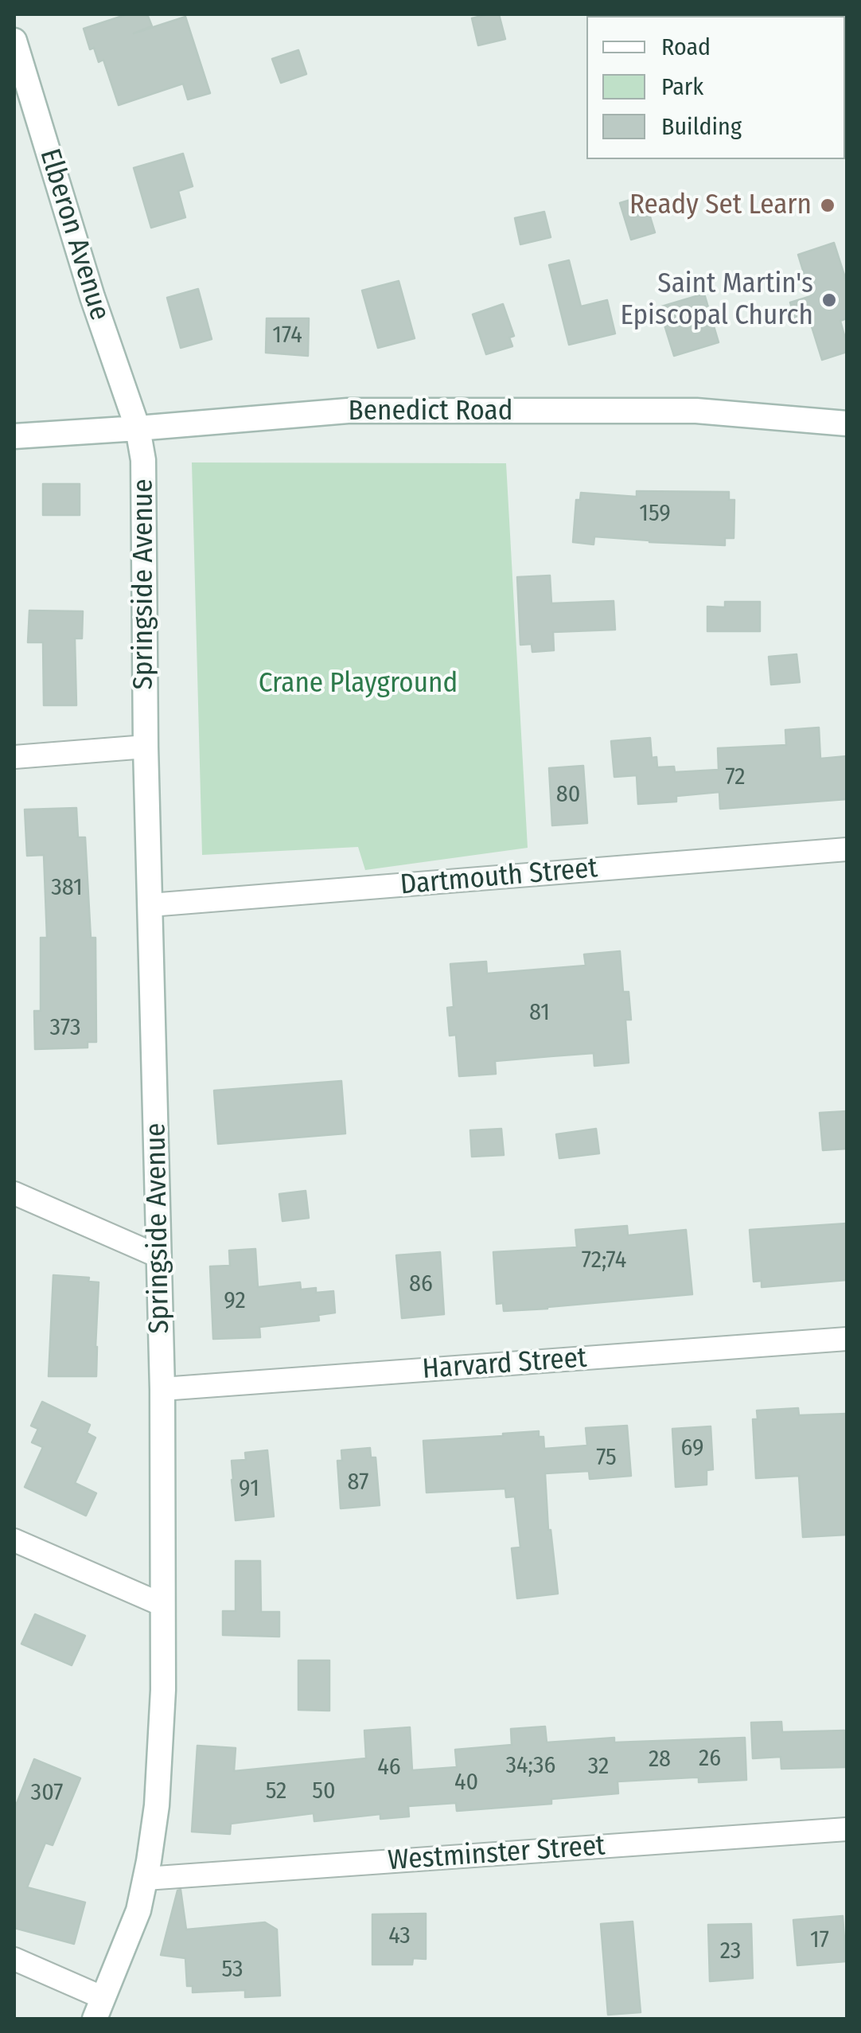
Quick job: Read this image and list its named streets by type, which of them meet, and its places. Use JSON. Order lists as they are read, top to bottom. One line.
{"streets":{"street":["Elberon Avenue","Benedict Road","Springside Avenue","Dartmouth Street","Harvard Street","Westminster Street"]},"crossings":[["Elberon Avenue","Benedict Road"],["Elberon Avenue","Springside Avenue"],["Benedict Road","Springside Avenue"],["Springside Avenue","Dartmouth Street"],["Springside Avenue","Harvard Street"],["Springside Avenue","Westminster Street"]],"parks":["Crane Playground"],"places":["Ready Set Learn","Saint Martin's Episcopal Church"],"house_numbers":["174","159","72","80","381","81","373","72;74","86","92","69","75","87","91","26","28","34;36","32","46","40","52","50","307","43","17","23","53"],"legend":["Road","Park","Building"]}
